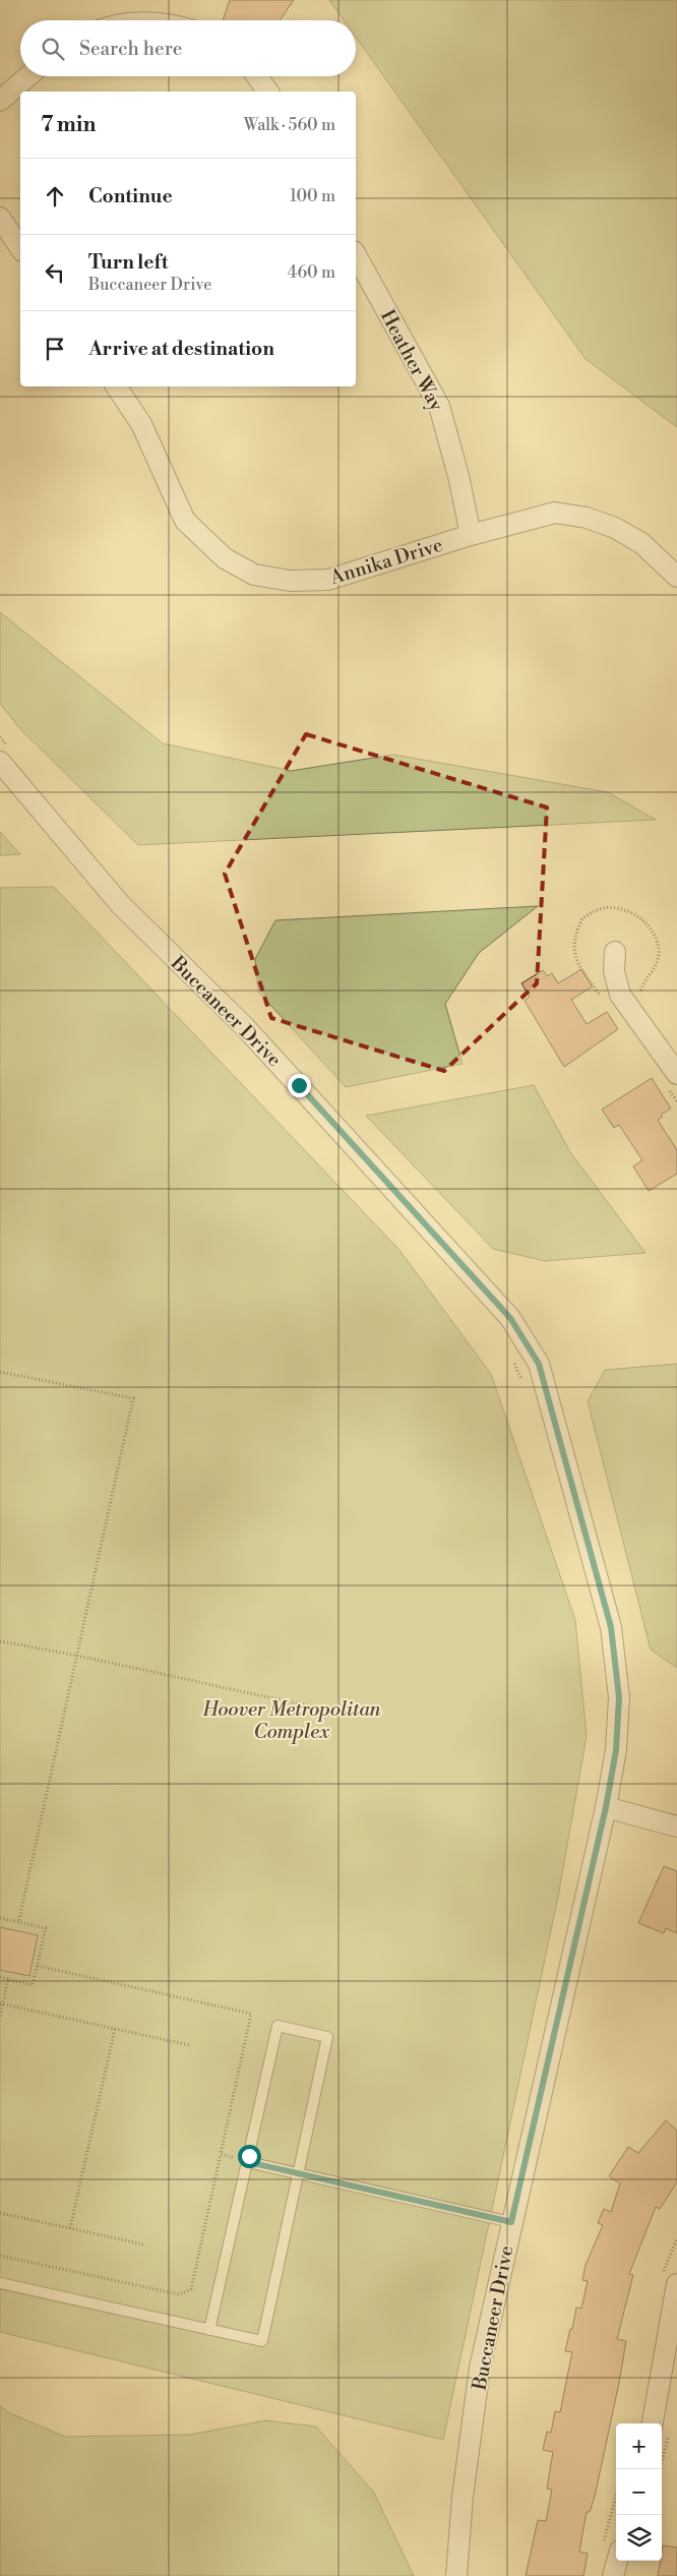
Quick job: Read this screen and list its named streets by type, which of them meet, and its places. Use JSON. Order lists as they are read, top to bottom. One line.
{"streets":{"street":["Heather Way","Annika Drive","Buccaneer Drive"]},"crossings":[["Heather Way","Annika Drive"]],"parks":["Hoover Metropolitan Complex"],"page":{"search":"Search here","heading":["7 min","Walk · 560 m"],"list":[["Continue","100 m"],["Turn left","Buccaneer Drive","460 m"],"Arrive at destination"],"map_buttons":["+","−"]}}
